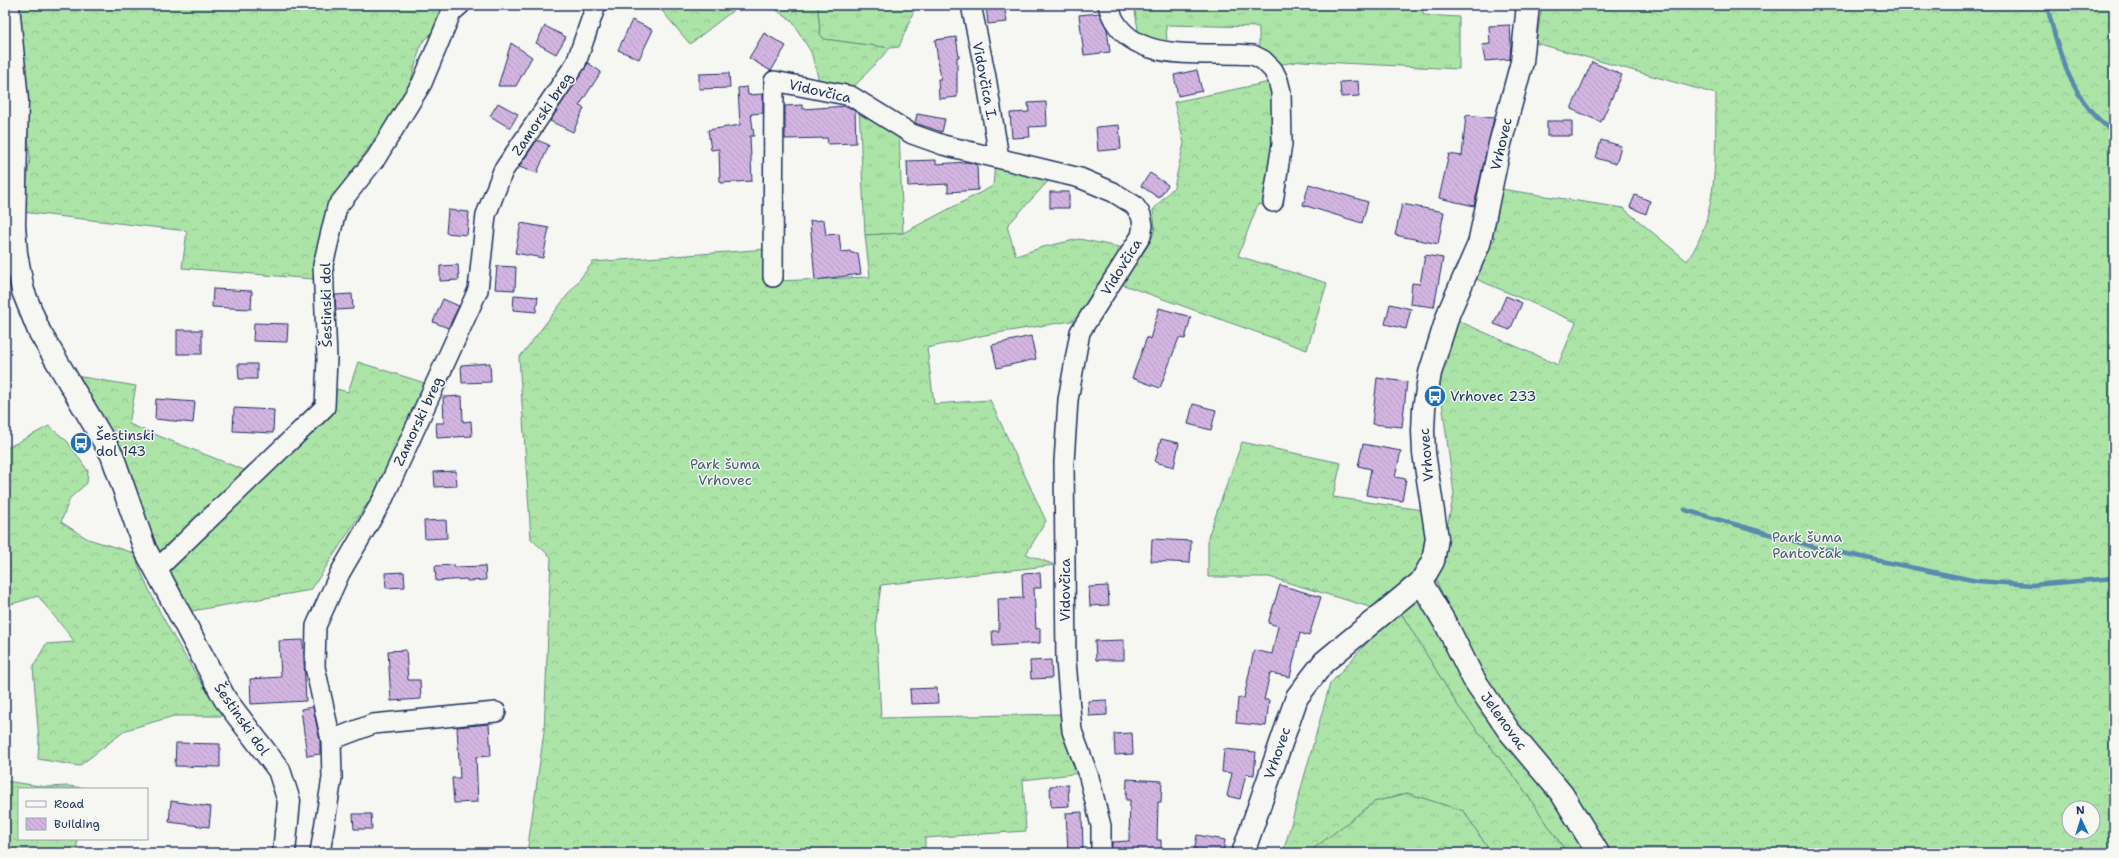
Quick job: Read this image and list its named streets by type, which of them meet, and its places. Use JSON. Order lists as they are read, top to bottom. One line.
{"streets":{"street":["Vidovčica I.","Vidovčica","Zamorski breg","Vrhovec","Šestinski dol","Jelenovac"]},"crossings":[["Vidovčica I.","Vidovčica"],["Vrhovec","Jelenovac"]],"parks":["Park šuma Vrhovec","Park šuma Pantovčak"],"places":{"bus stop":["Vrhovec 233","Šestinski dol 143"]},"legend":["Road","Building"],"north":"top"}
